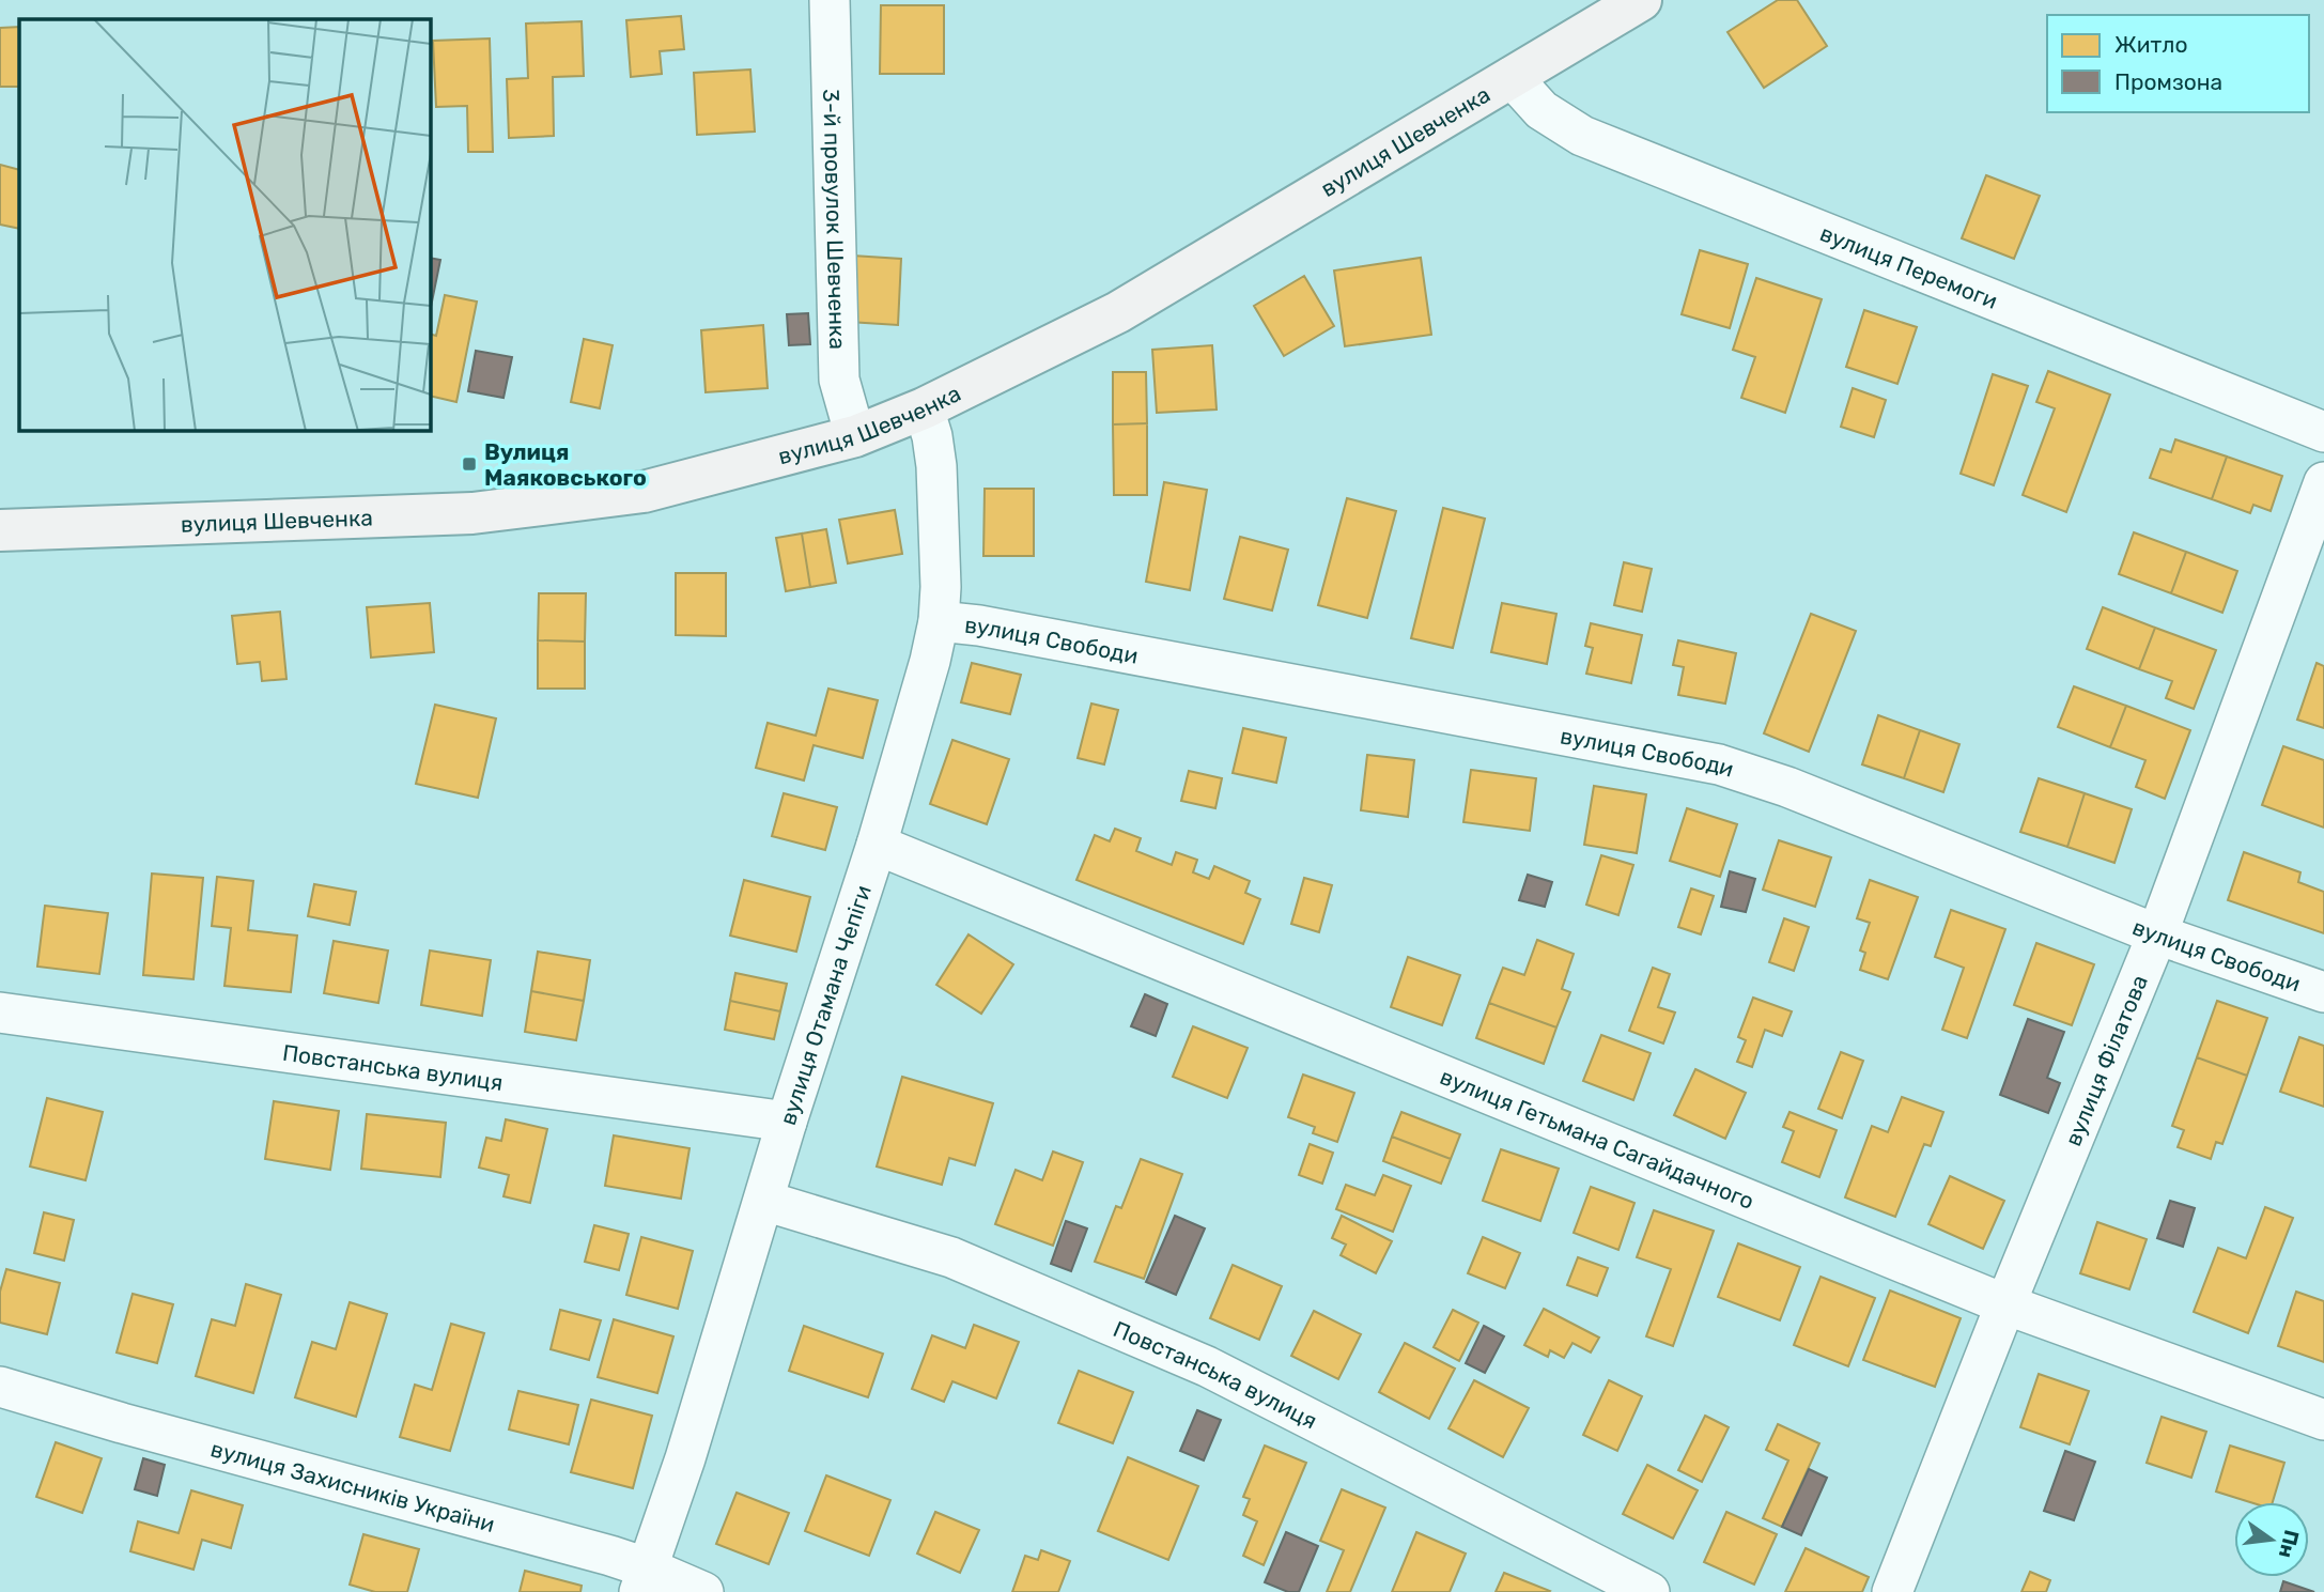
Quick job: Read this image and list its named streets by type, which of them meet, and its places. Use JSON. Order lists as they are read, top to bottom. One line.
{"streets":{"main road":["вулиця Шевченка"],"street":["3-й провулок Шевченка","вулиця Перемоги","вулиця Свободи","вулиця Отамана Чепіги","вулиця Філатова","Повстанська вулиця","вулиця Гетьмана Сагайдачного","вулиця Захисників України"]},"crossings":[["вулиця Шевченка","3-й провулок Шевченка"],["вулиця Шевченка","вулиця Перемоги"],["вулиця Шевченка","вулиця Отамана Чепіги"],["вулиця Свободи","вулиця Отамана Чепіги"],["вулиця Свободи","вулиця Філатова"],["вулиця Отамана Чепіги","Повстанська вулиця"],["вулиця Отамана Чепіги","вулиця Гетьмана Сагайдачного"],["вулиця Отамана Чепіги","вулиця Захисників України"],["вулиця Філатова","вулиця Гетьмана Сагайдачного"]],"places":{"transit":["Вулиця Маяковського"]},"legend":["Житло","Промзона"],"north":"right"}
